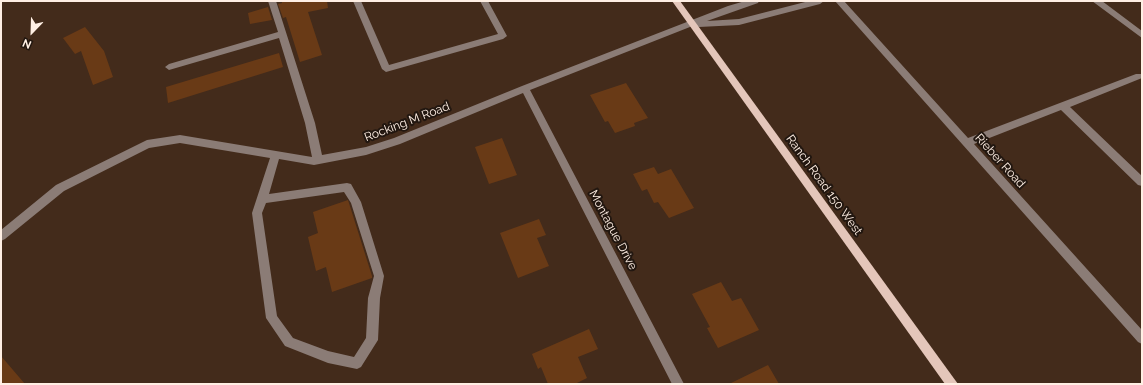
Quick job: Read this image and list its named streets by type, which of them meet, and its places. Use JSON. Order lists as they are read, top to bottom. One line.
{"streets":{"main road":["Ranch Road 150 West"],"street":["Rocking M Road","Rieber Road","Montague Drive"]},"crossings":[["Rocking M Road","Ranch Road 150 West"],["Rocking M Road","Montague Drive"]],"north":"bottom left"}
